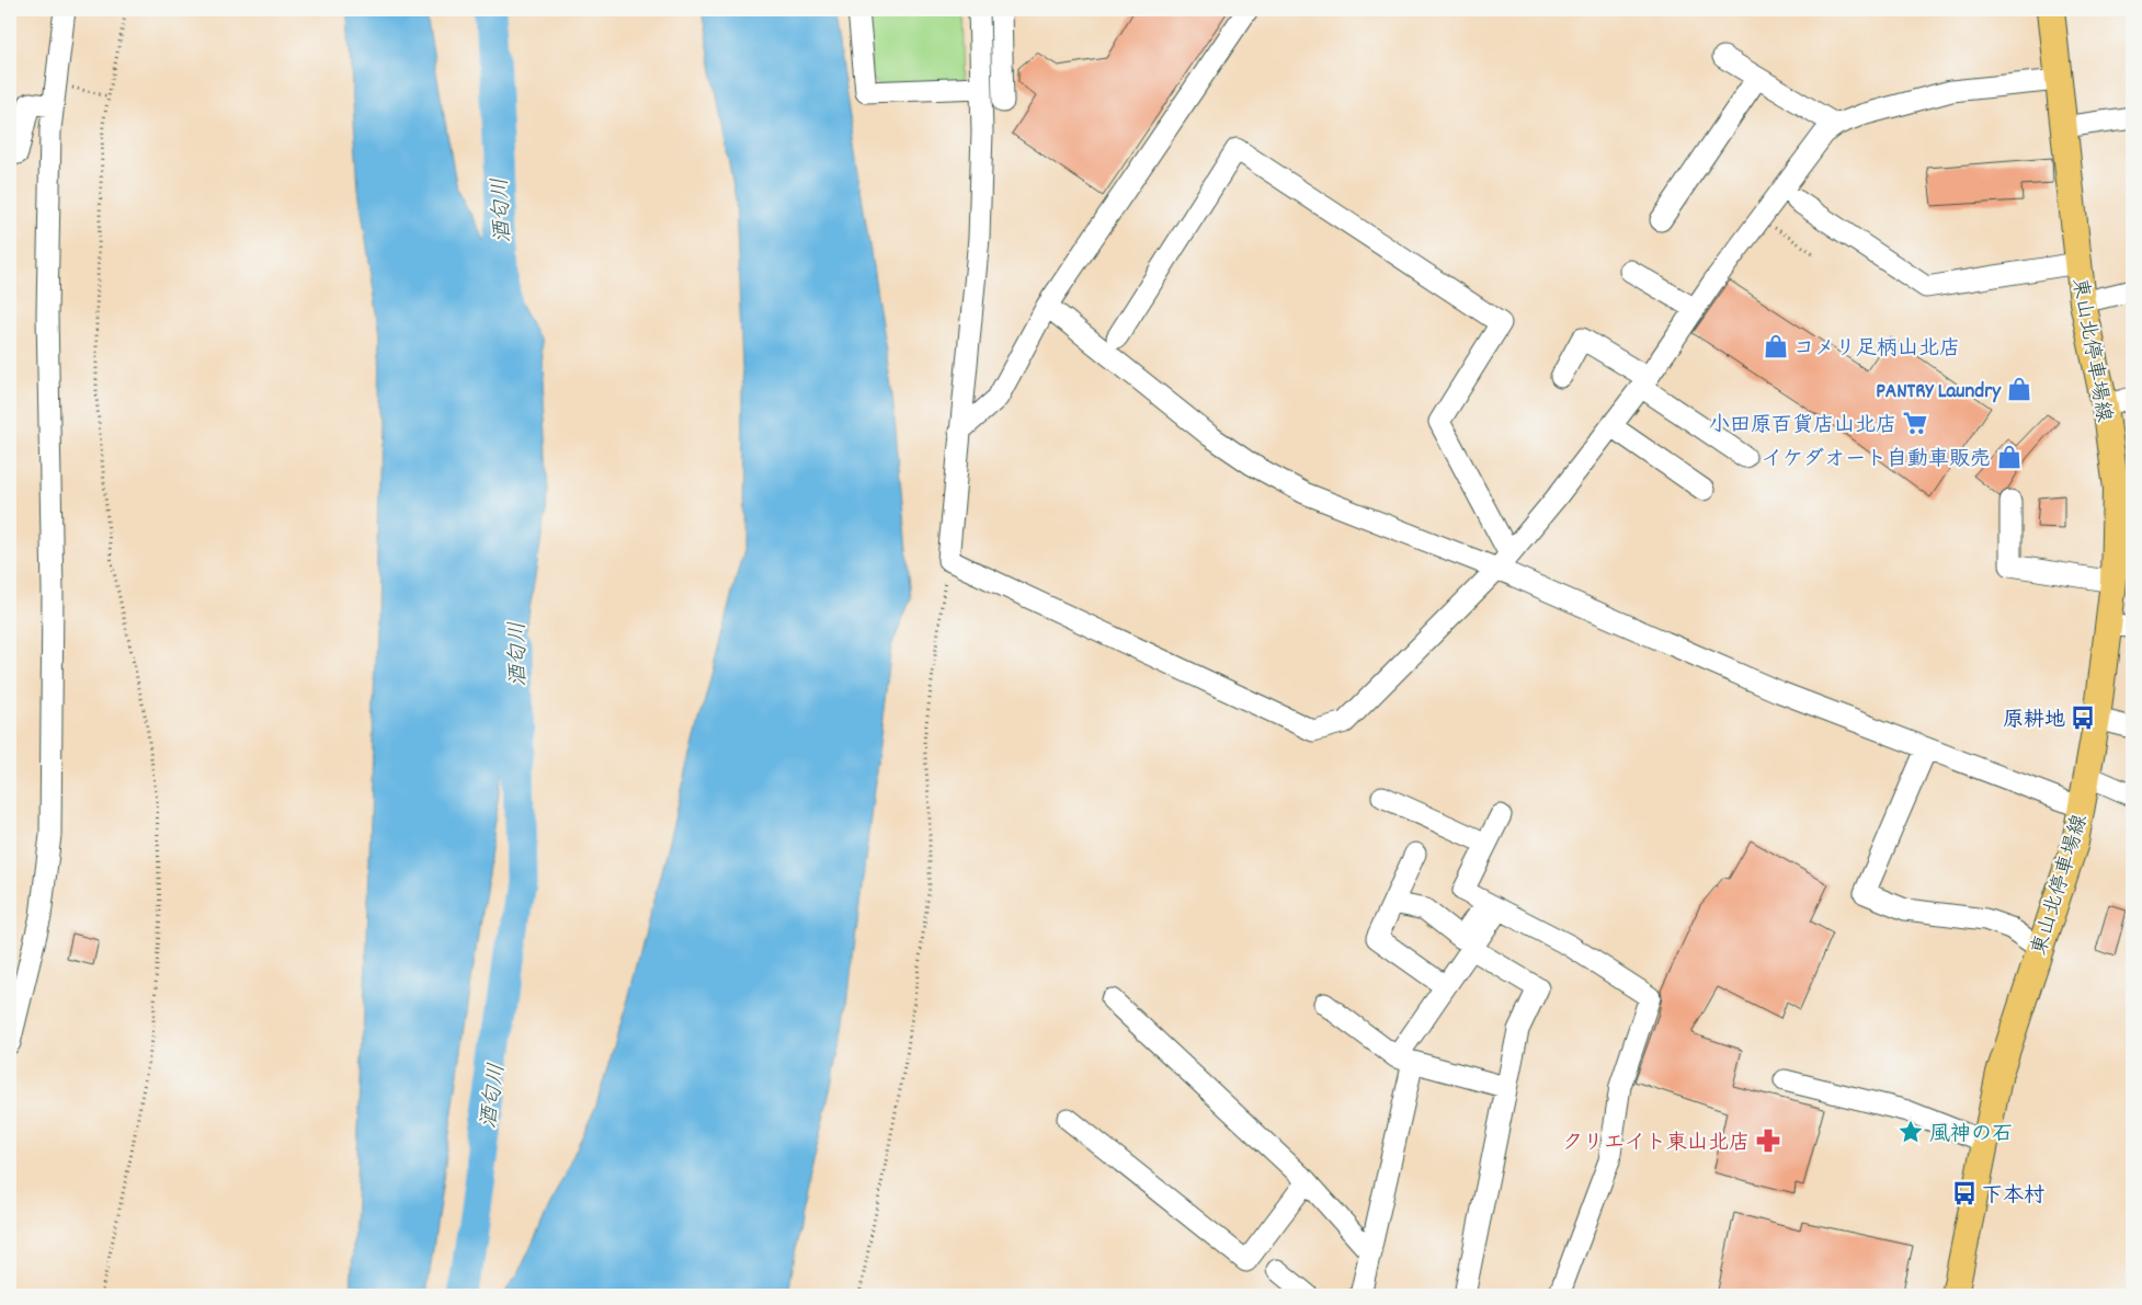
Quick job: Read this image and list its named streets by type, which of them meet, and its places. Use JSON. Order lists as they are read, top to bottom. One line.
{"streets":{"main road":["東山北停車場線"]},"water":["酒匂川"],"places":{"shop":["コメリ足柄山北店","PANTRY Laundry","イケダオート自動車販売"],"supermarket":["小田原百貨店山北店"],"bus stop":["原耕地","下本村"],"place":["風神の石"],"pharmacy":["クリエイト東山北店"]}}
